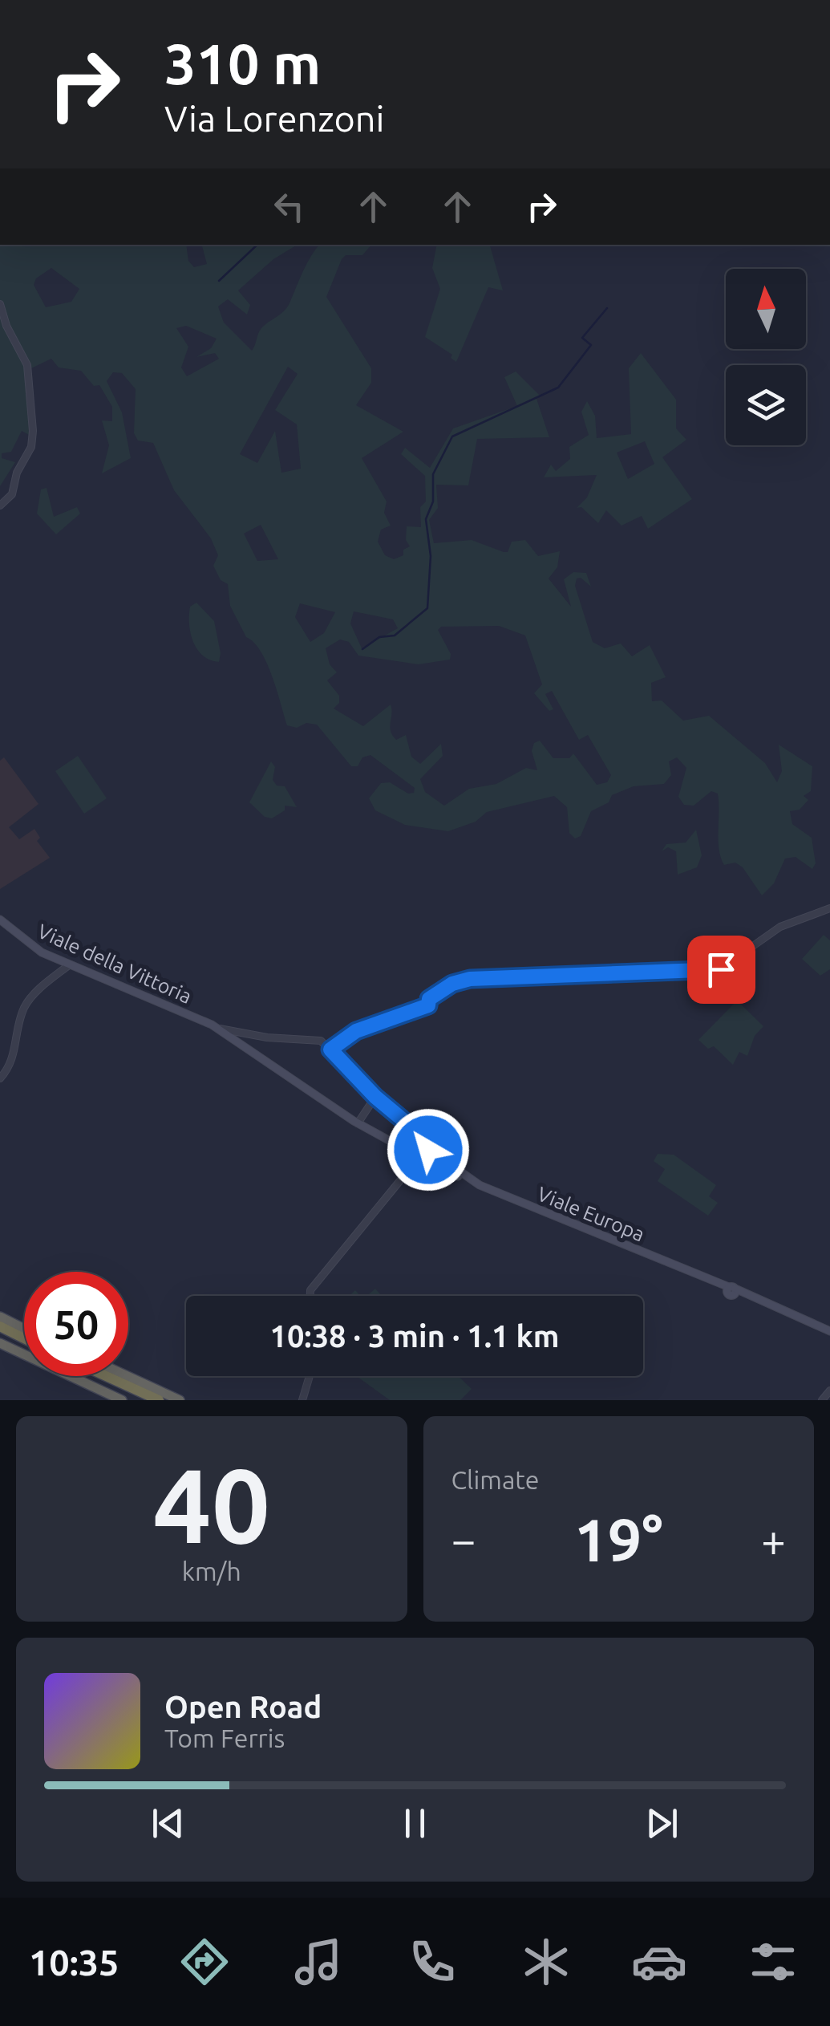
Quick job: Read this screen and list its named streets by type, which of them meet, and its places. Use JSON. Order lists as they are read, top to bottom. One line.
{"streets":{"main road":["Viale della Vittoria","Viale Europa"]},"north":"top","page":{"turn":["310 m","Via Lorenzoni"],"limit":"50","trip":"10:38 · 3 min · 1.1 km","tile":[["40","km/h"],"Climate"],"heat":["−","19°","+"],"song":["Open Road","Tom Ferris"],"tabs":"10:35"}}
